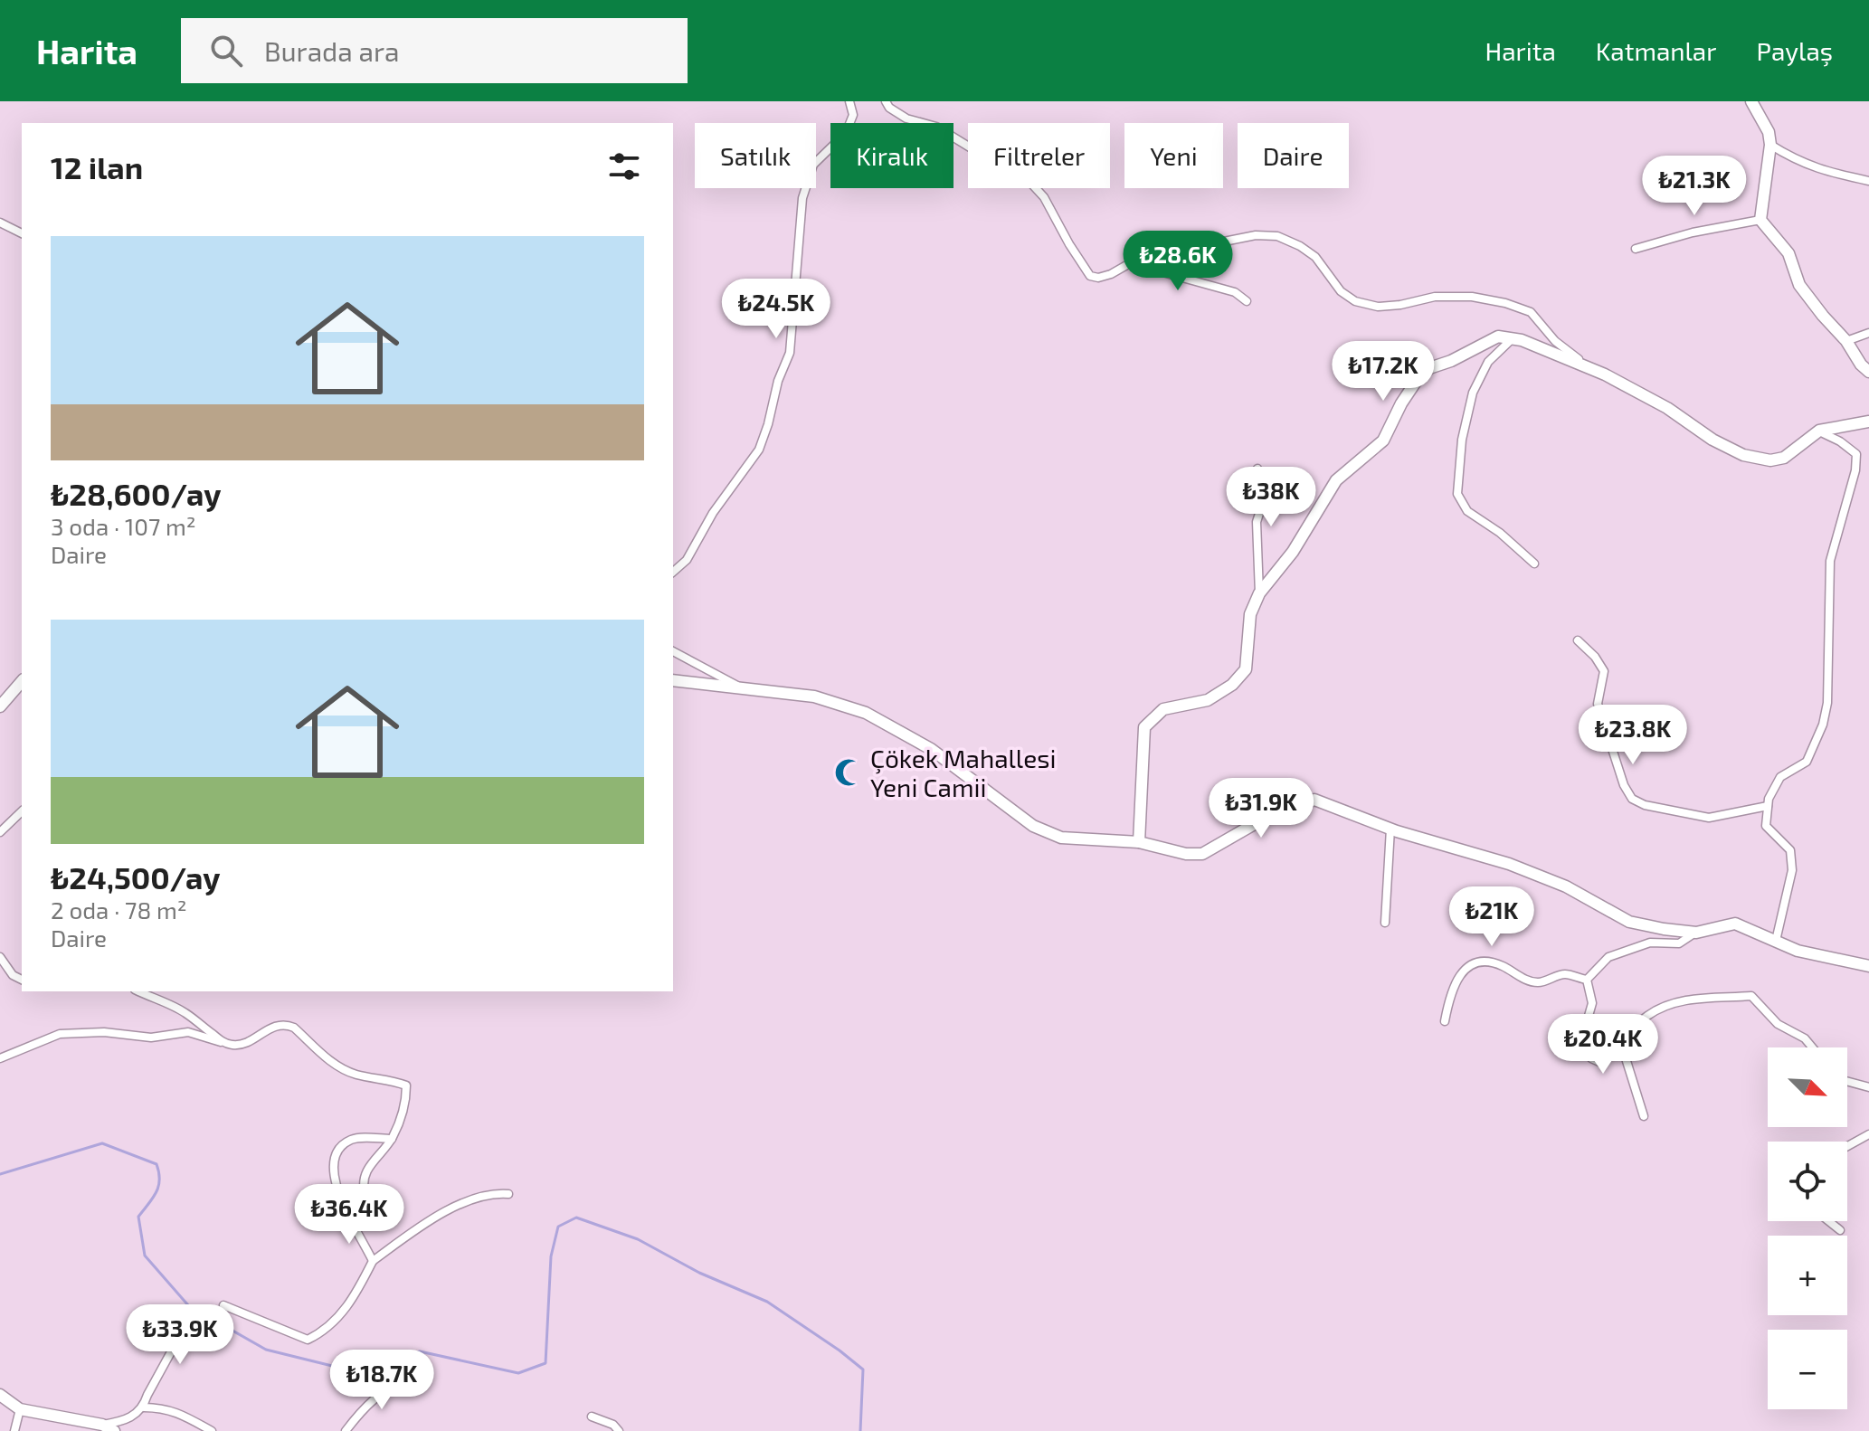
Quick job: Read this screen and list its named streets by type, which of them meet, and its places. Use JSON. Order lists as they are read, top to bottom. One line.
{"places":{"mosque":["Çökek Mahallesi Yeni Camii"]},"north":"bottom right","page":{"header":"Harita","search":"Burada ara","nav":["Harita","Katmanlar","Paylaş"],"chip":["Satılık","Kiralık","Filtreler","Yeni","Daire"],"heading":"12 ilan","price":["₺21.3K","₺28.6K","₺24.5K","₺17.2K","₺38K","₺23.8K","₺31.9K","₺21K","₺20.4K","₺36.4K","₺33.9K","₺18.7K"],"list":[{"name":"₺28,600/ay","note":"3 oda · 107 m² · Daire"},{"name":"₺24,500/ay","note":"2 oda · 78 m² · Daire"}],"map_buttons":["+","−"]}}
